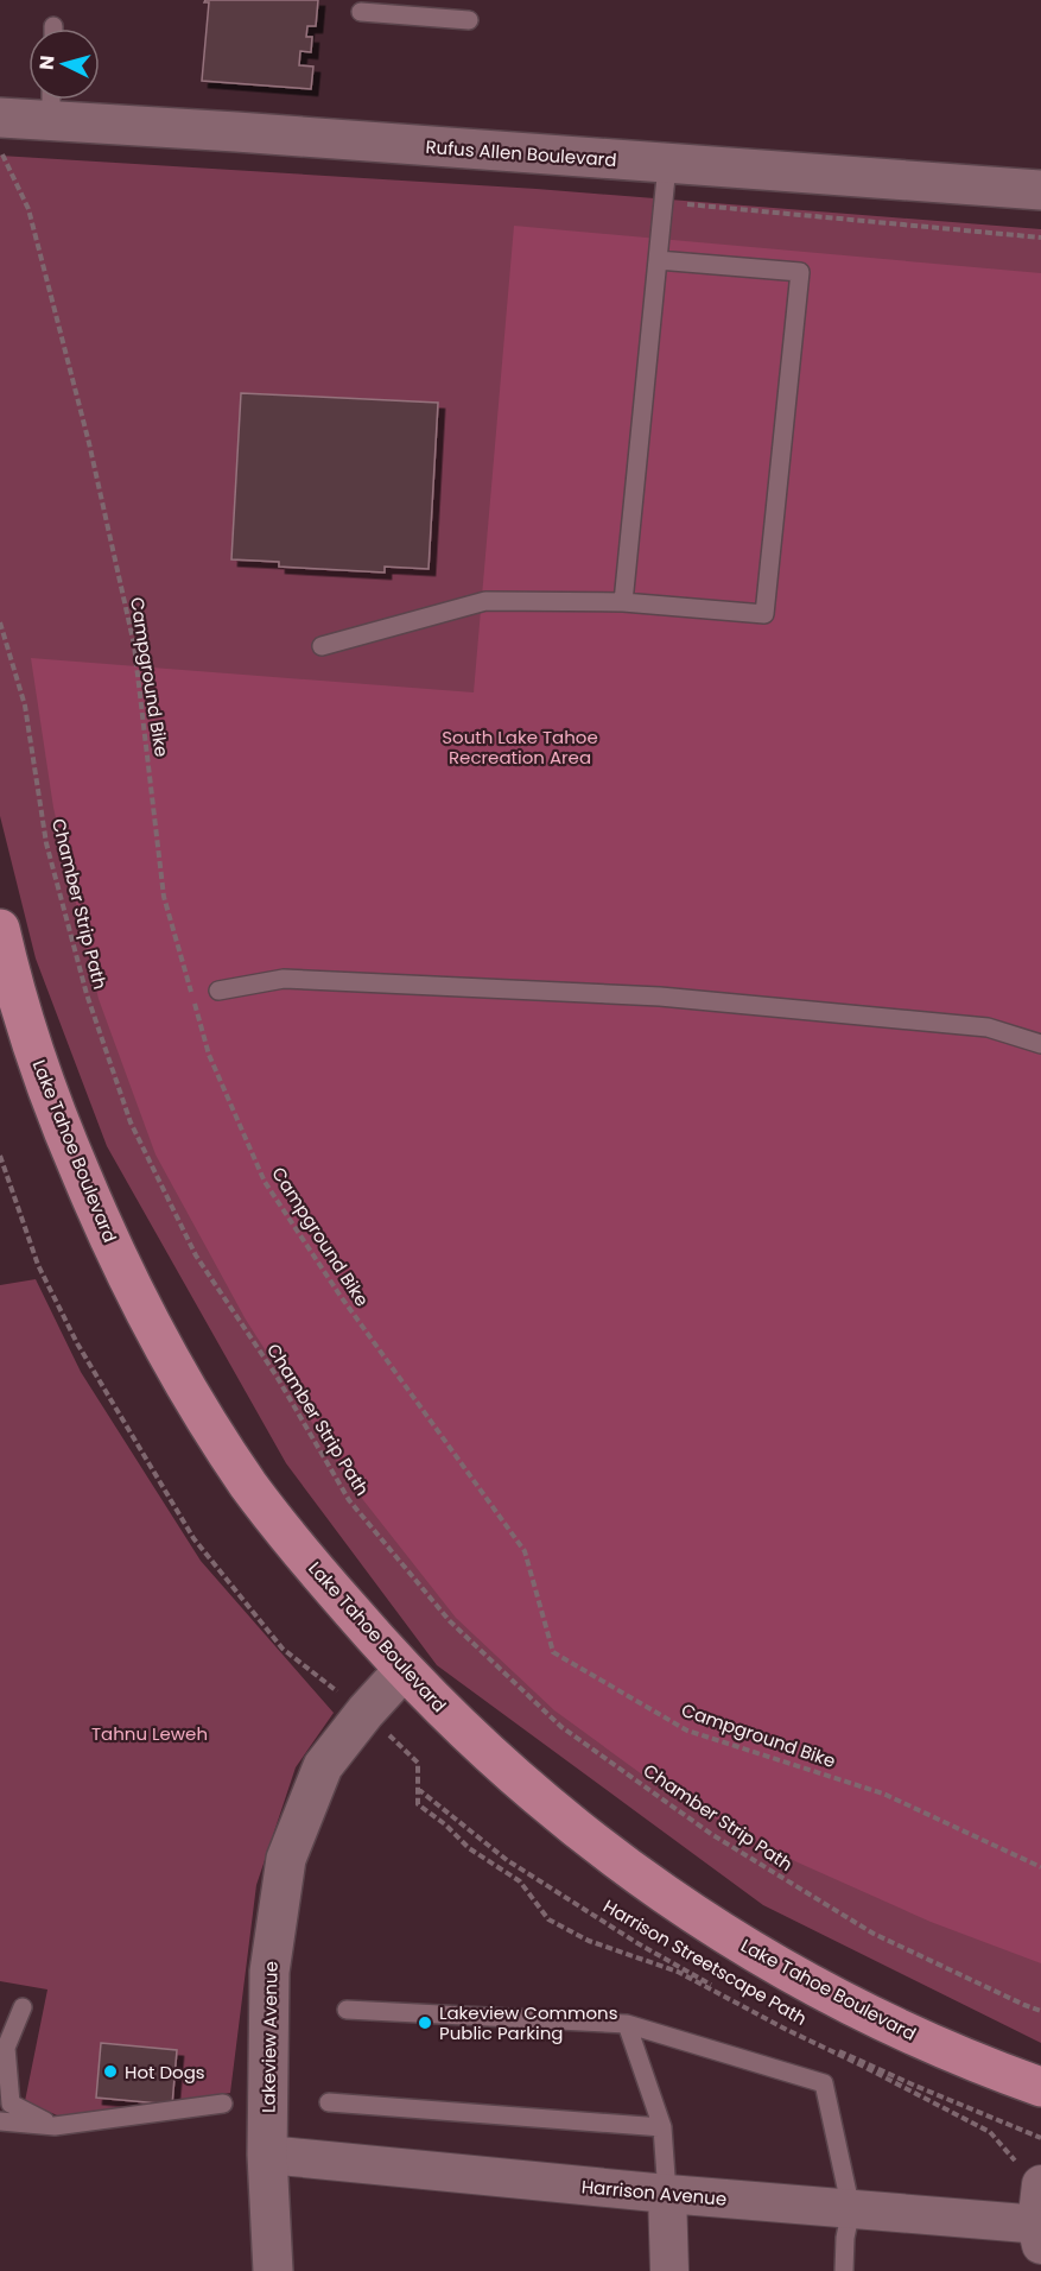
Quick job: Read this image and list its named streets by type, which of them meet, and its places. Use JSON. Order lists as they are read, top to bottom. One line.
{"streets":{"highway":["Lake Tahoe Boulevard"],"street":["Rufus Allen Boulevard","Lakeview Avenue","Harrison Avenue"],"path":["Campground Bike","Chamber Strip Path","Harrison Streetscape Path"]},"crossings":[["Lake Tahoe Boulevard","Lakeview Avenue"],["Lakeview Avenue","Harrison Avenue"]],"parks":["South Lake Tahoe Recreation Area","Tahnu Leweh"],"places":["Lakeview Commons Public Parking","Hot Dogs"],"north":"left"}
